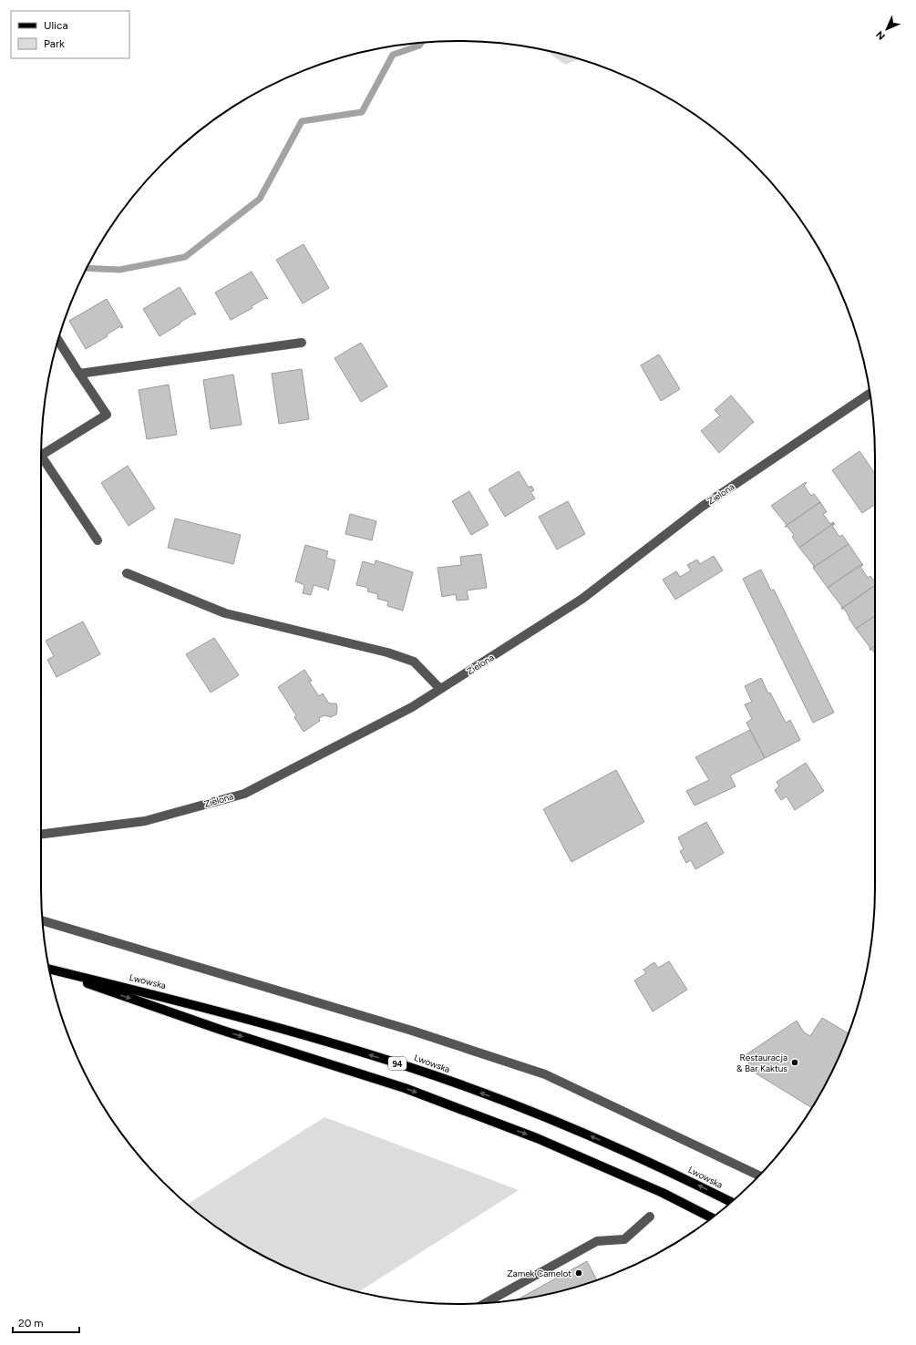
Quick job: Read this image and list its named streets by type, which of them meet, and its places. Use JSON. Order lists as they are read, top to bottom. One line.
{"streets":{"main road":["Lwowska","94"],"street":["Zielona"]},"places":["Restauracja & Bar Kaktus","Zamek Camelot"],"legend":["Ulica","Park"],"scale_bar":"20 m","north":"bottom left"}
